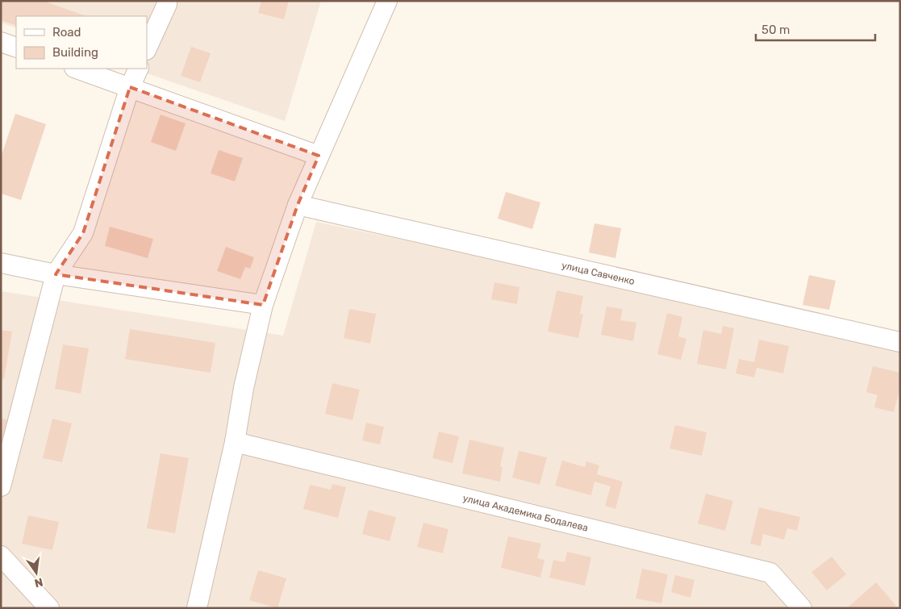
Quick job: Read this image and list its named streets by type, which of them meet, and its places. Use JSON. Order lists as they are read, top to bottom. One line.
{"streets":{"street":["улица Савченко","улица Академика Бодалева"]},"legend":["Road","Building"],"scale_bar":"50 m","north":"bottom"}
